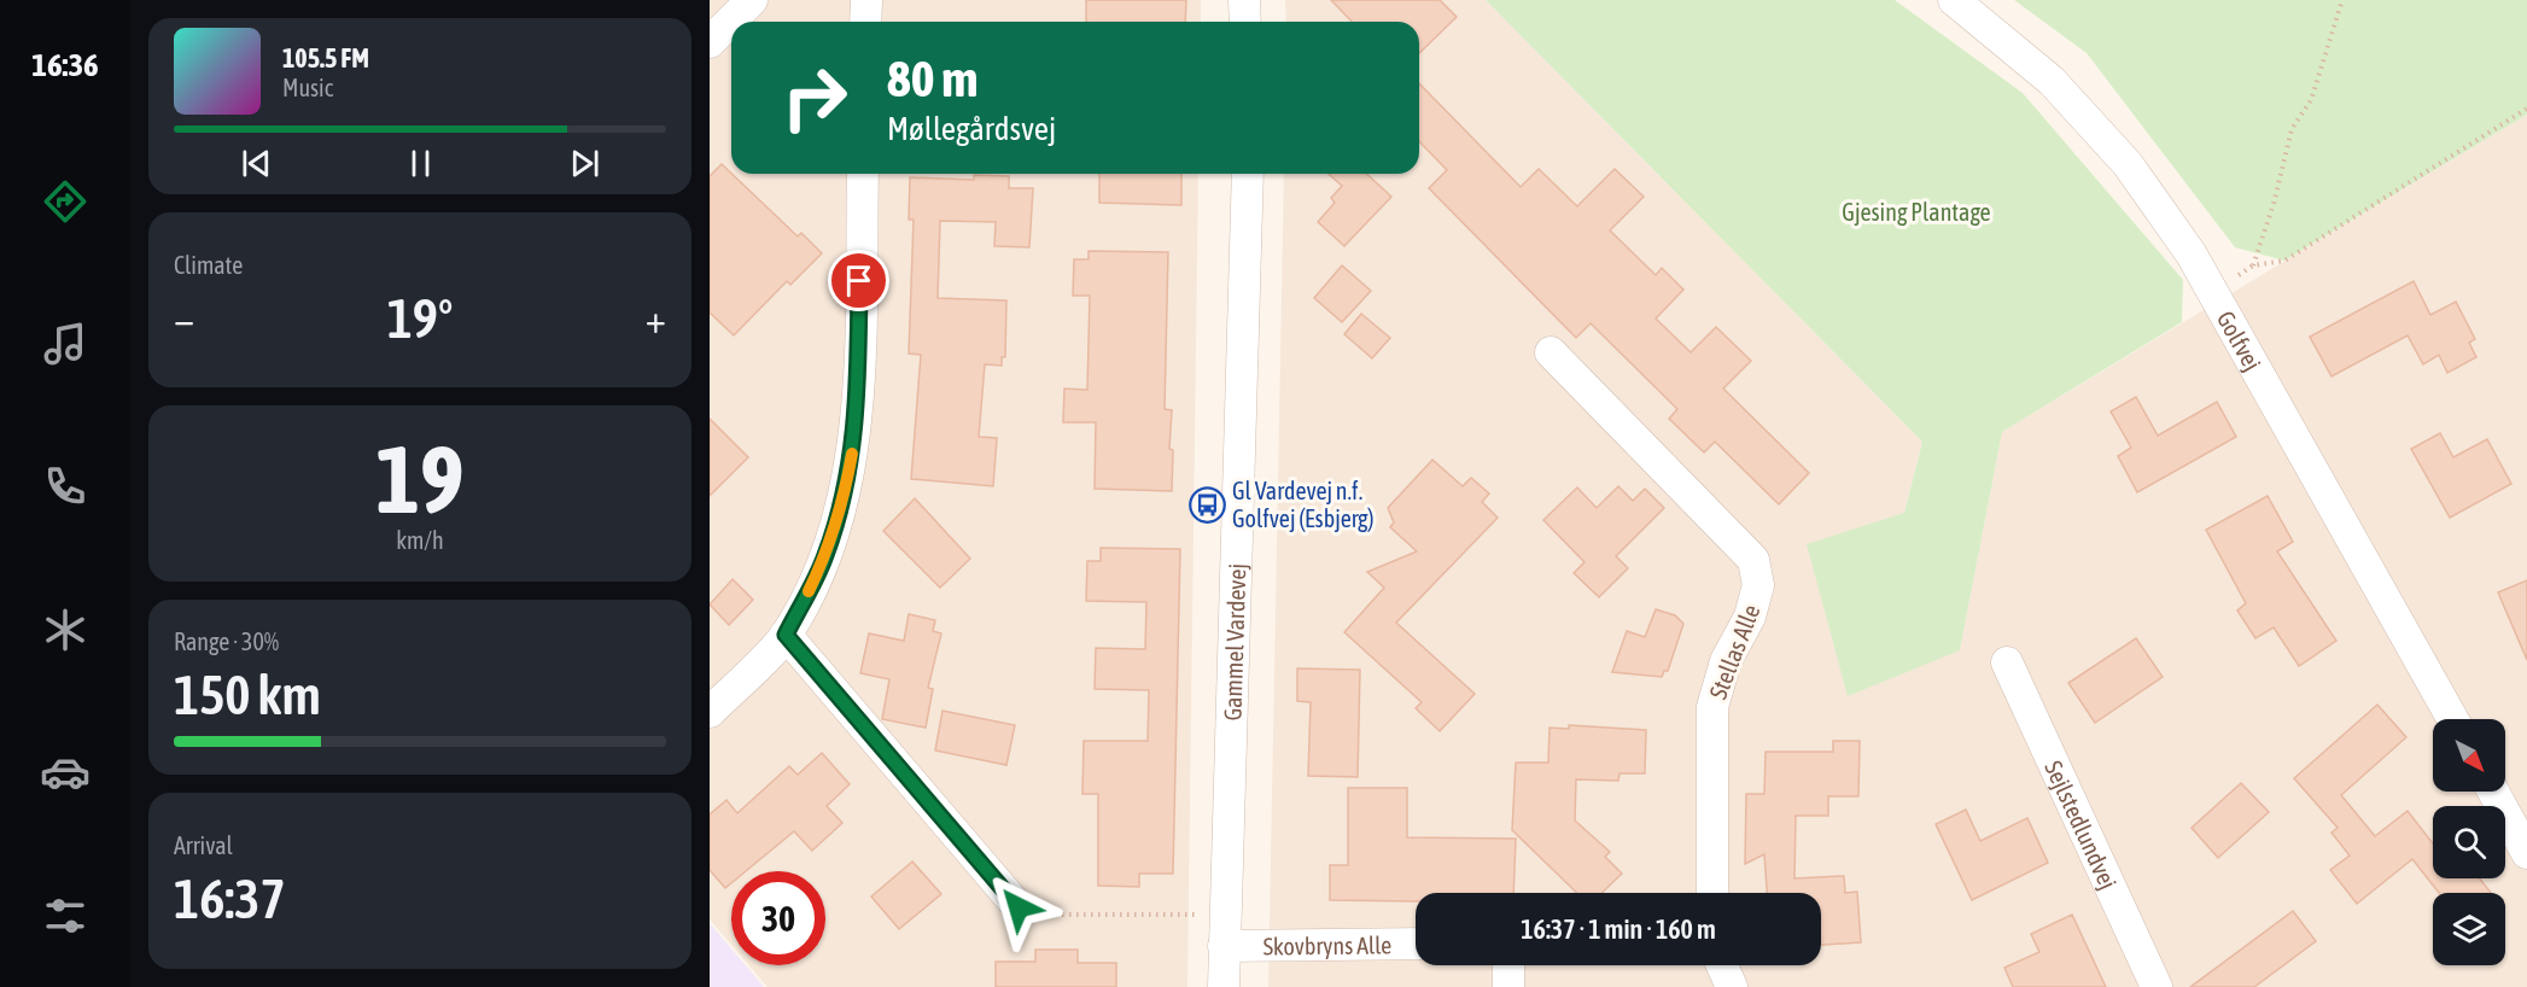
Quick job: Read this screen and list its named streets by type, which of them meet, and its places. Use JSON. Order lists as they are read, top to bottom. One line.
{"streets":{"street":["Golfvej","Gammel Vardevej","Stellas Alle","Sejlstedlundvej","Skovbryns Alle"]},"crossings":[["Gammel Vardevej","Skovbryns Alle"]],"parks":["Gjesing Plantage"],"places":{"bus stop":["Gl Vardevej n.f. Golfvej (Esbjerg)"]},"north":"bottom right","page":{"tabs":"16:36","turn":["80 m","Møllegårdsvej"],"song":["105.5 FM","Music"],"tile":["Climate",["19","km/h"],["Range · 30%","150 km"],["Arrival","16:37"]],"heat":["−","19°","+"],"limit":"30","trip":"16:37 · 1 min · 160 m"}}
